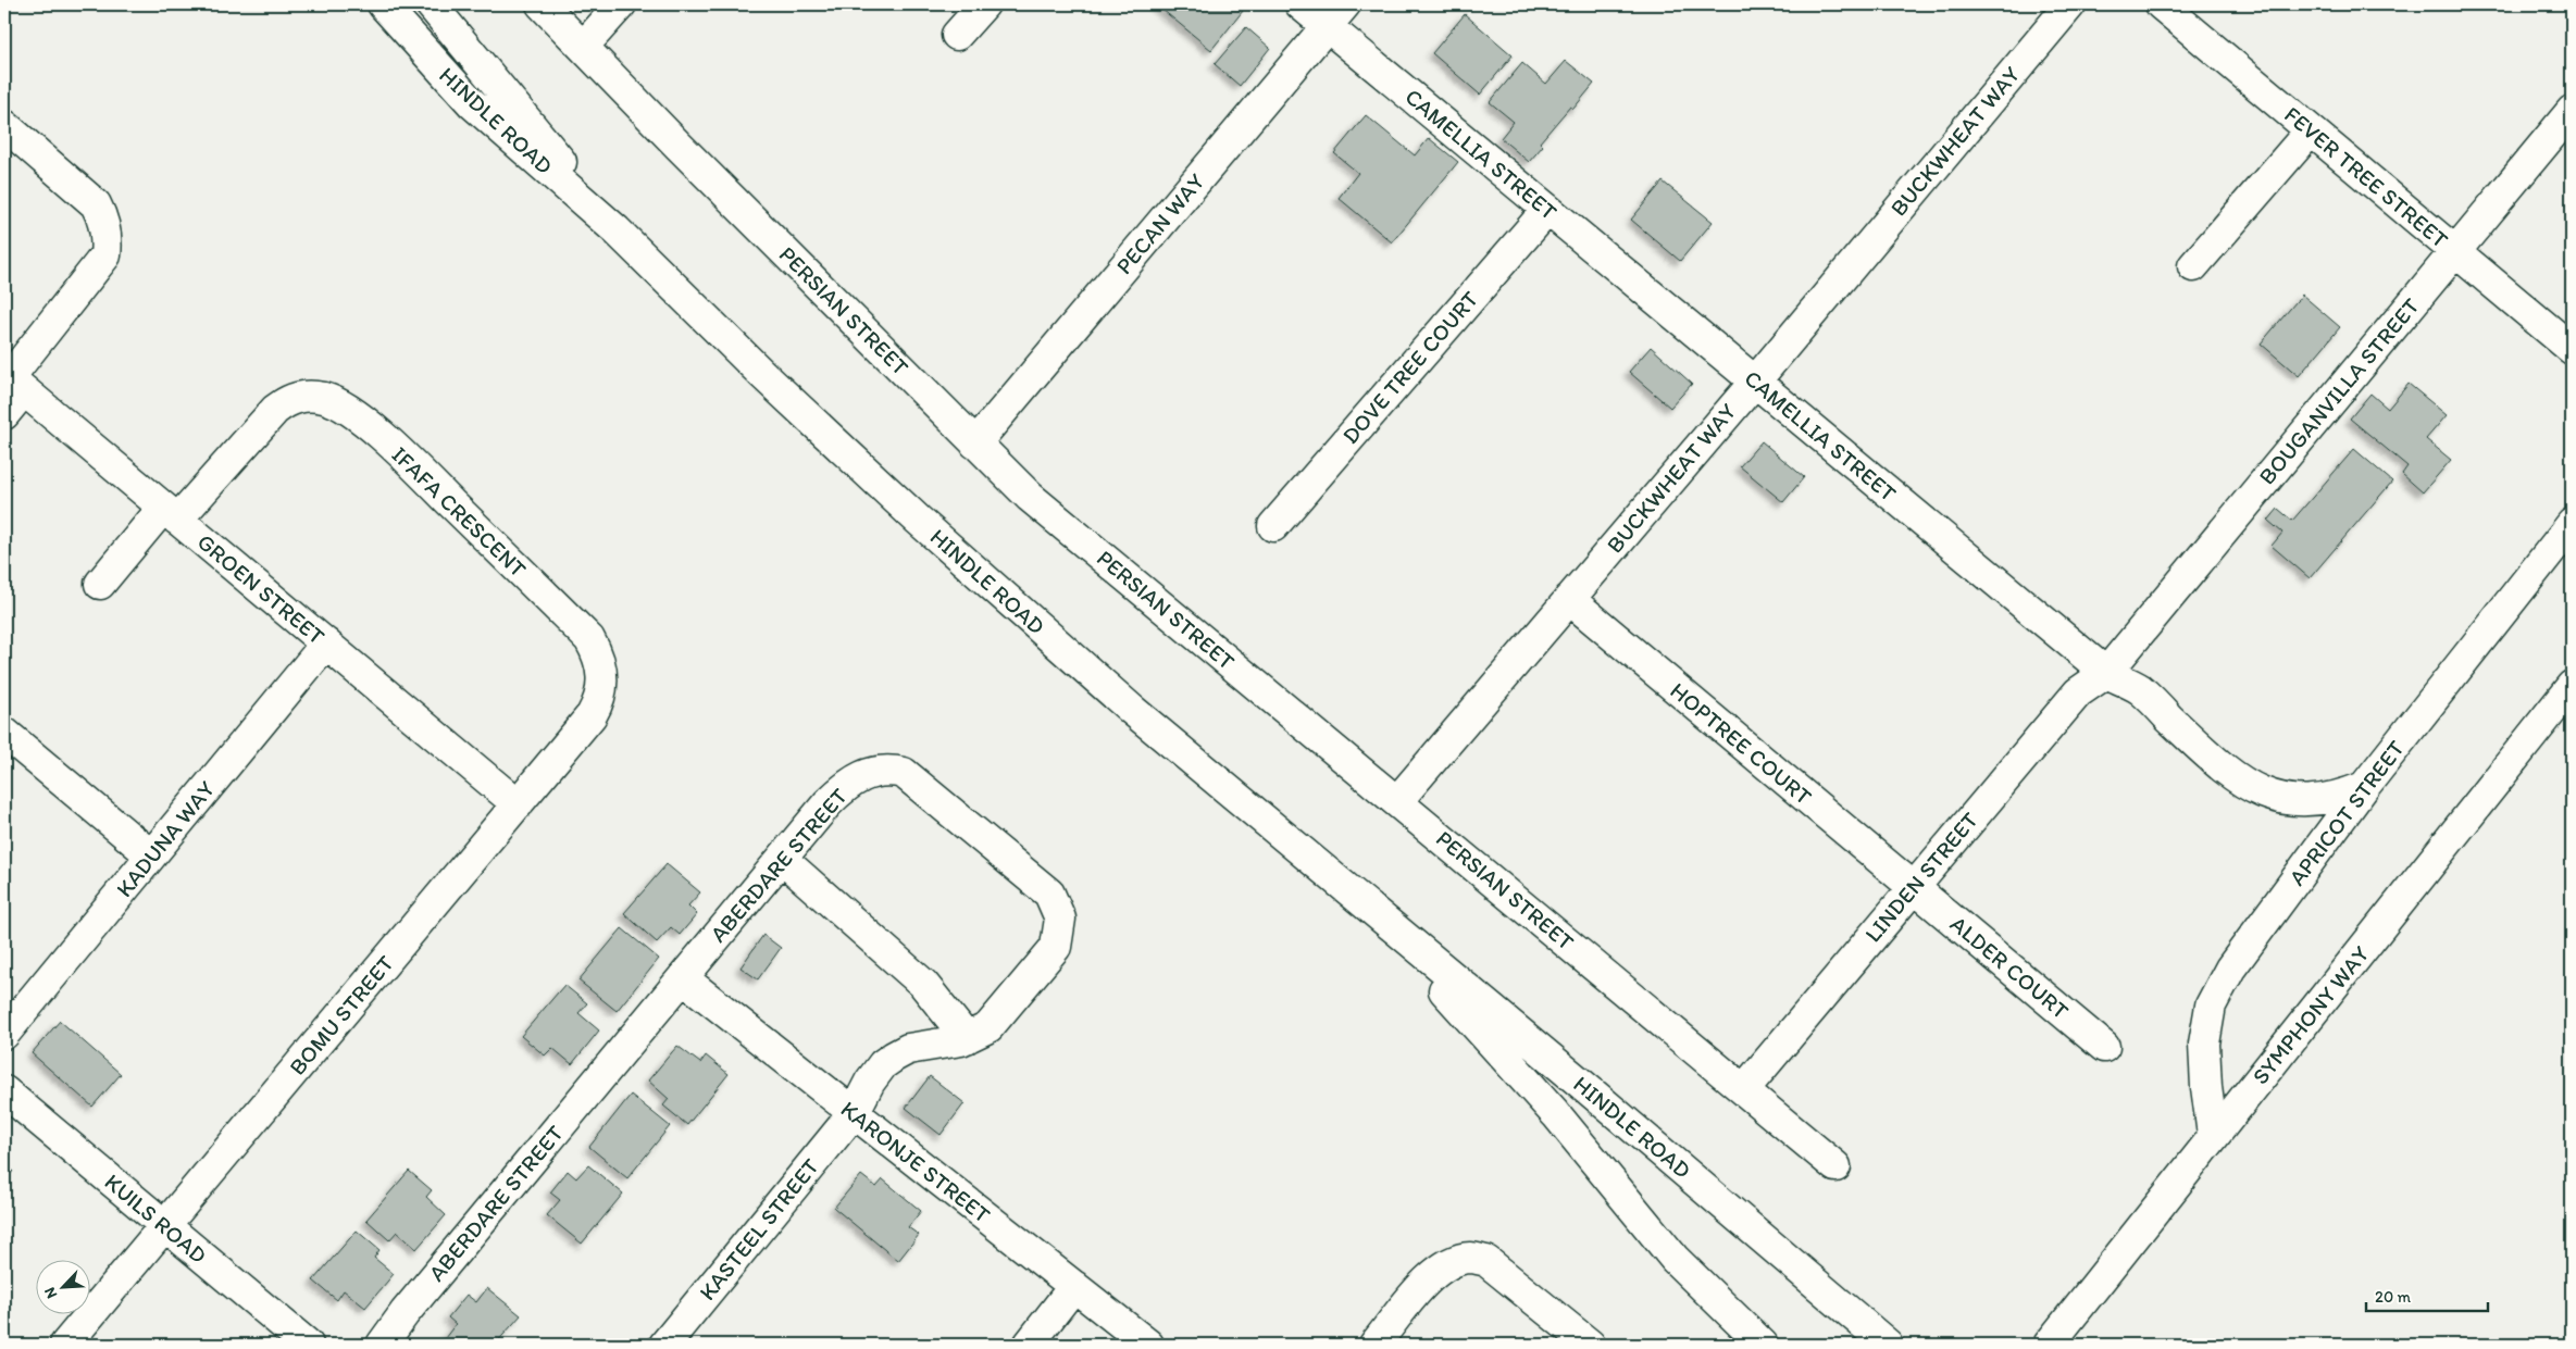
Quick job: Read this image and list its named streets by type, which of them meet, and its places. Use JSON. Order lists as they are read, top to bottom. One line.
{"streets":{"street":["HINDLE ROAD","BUCKWHEAT WAY","CAMELLIA STREET","FEVER TREE STREET","PECAN WAY","PERSIAN STREET","DOVE TREE COURT","BOUGANVILLA STREET","IFAFA CRESCENT","GROEN STREET","HOPTREE COURT","APRICOT STREET","KADUNA WAY","ABERDARE STREET","LINDEN STREET","ALDER COURT","BOMU STREET","SYMPHONY WAY","KARONJE STREET","KUILS ROAD","KASTEEL STREET"]},"crossings":[["BUCKWHEAT WAY","CAMELLIA STREET"],["BUCKWHEAT WAY","PERSIAN STREET"],["BUCKWHEAT WAY","HOPTREE COURT"],["CAMELLIA STREET","PECAN WAY"],["CAMELLIA STREET","DOVE TREE COURT"],["CAMELLIA STREET","BOUGANVILLA STREET"],["CAMELLIA STREET","APRICOT STREET"],["CAMELLIA STREET","LINDEN STREET"],["FEVER TREE STREET","BOUGANVILLA STREET"],["PECAN WAY","PERSIAN STREET"],["PERSIAN STREET","LINDEN STREET"],["BOUGANVILLA STREET","LINDEN STREET"],["IFAFA CRESCENT","GROEN STREET"],["IFAFA CRESCENT","BOMU STREET"],["GROEN STREET","KADUNA WAY"],["GROEN STREET","BOMU STREET"],["HOPTREE COURT","LINDEN STREET"],["HOPTREE COURT","ALDER COURT"],["APRICOT STREET","SYMPHONY WAY"],["ABERDARE STREET","KARONJE STREET"],["ABERDARE STREET","KASTEEL STREET"],["LINDEN STREET","ALDER COURT"],["BOMU STREET","KUILS ROAD"],["KARONJE STREET","KASTEEL STREET"]],"scale_bar":"20 m","north":"bottom left"}
